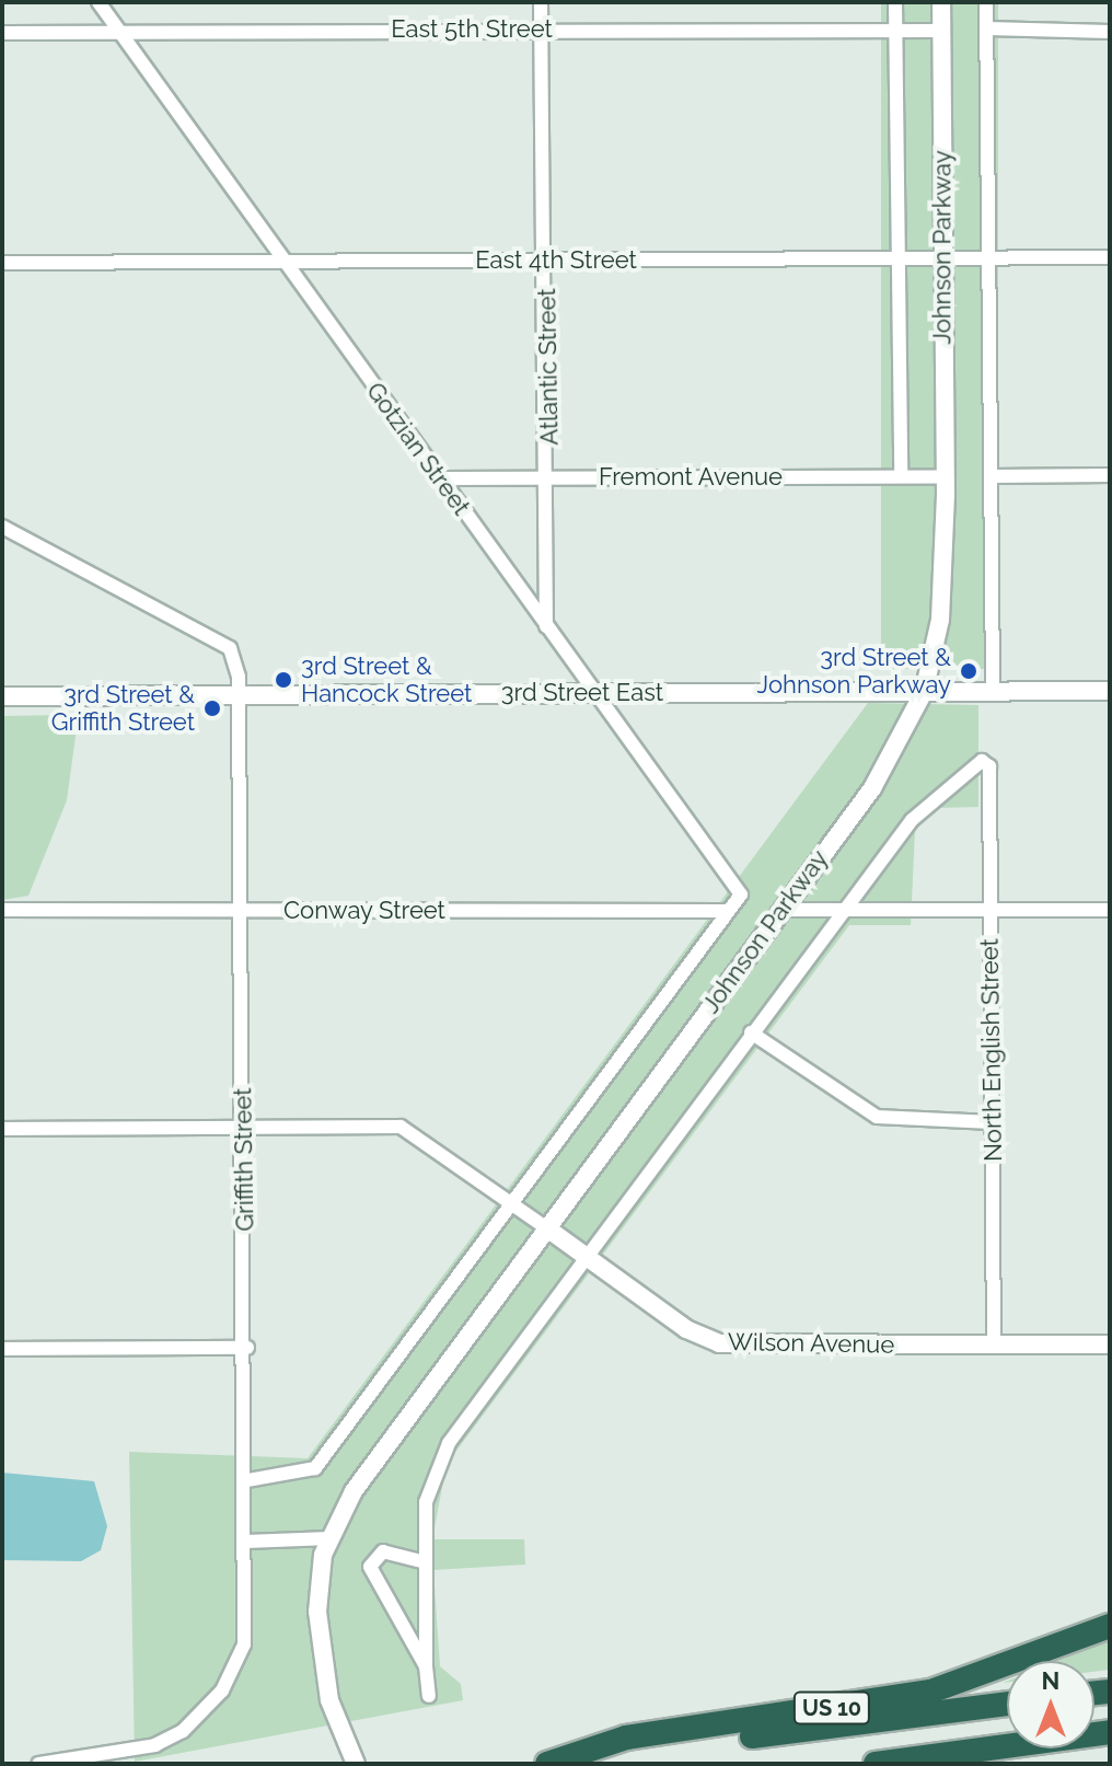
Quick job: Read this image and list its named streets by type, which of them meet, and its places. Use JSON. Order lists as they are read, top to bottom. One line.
{"streets":{"highway":["US 10"],"street":["East 5th Street","Johnson Parkway","East 4th Street","Atlantic Street","Gotzian Street","Fremont Avenue","3rd Street East","Conway Street","North English Street","Griffith Street","Wilson Avenue"]},"crossings":[["East 5th Street","Johnson Parkway"],["East 5th Street","Atlantic Street"],["East 5th Street","Gotzian Street"],["Johnson Parkway","East 4th Street"],["Johnson Parkway","Gotzian Street"],["Johnson Parkway","Fremont Avenue"],["Johnson Parkway","3rd Street East"],["Johnson Parkway","Conway Street"],["Johnson Parkway","North English Street"],["Johnson Parkway","Griffith Street"],["Johnson Parkway","Wilson Avenue"],["East 4th Street","Atlantic Street"],["East 4th Street","Gotzian Street"],["Atlantic Street","Gotzian Street"],["Atlantic Street","Fremont Avenue"],["Gotzian Street","Fremont Avenue"],["Gotzian Street","3rd Street East"],["3rd Street East","Griffith Street"],["Conway Street","Griffith Street"],["North English Street","Wilson Avenue"]],"places":["3rd Street & Johnson Parkway","3rd Street & Hancock Street","3rd Street & Griffith Street"],"north":"top"}
